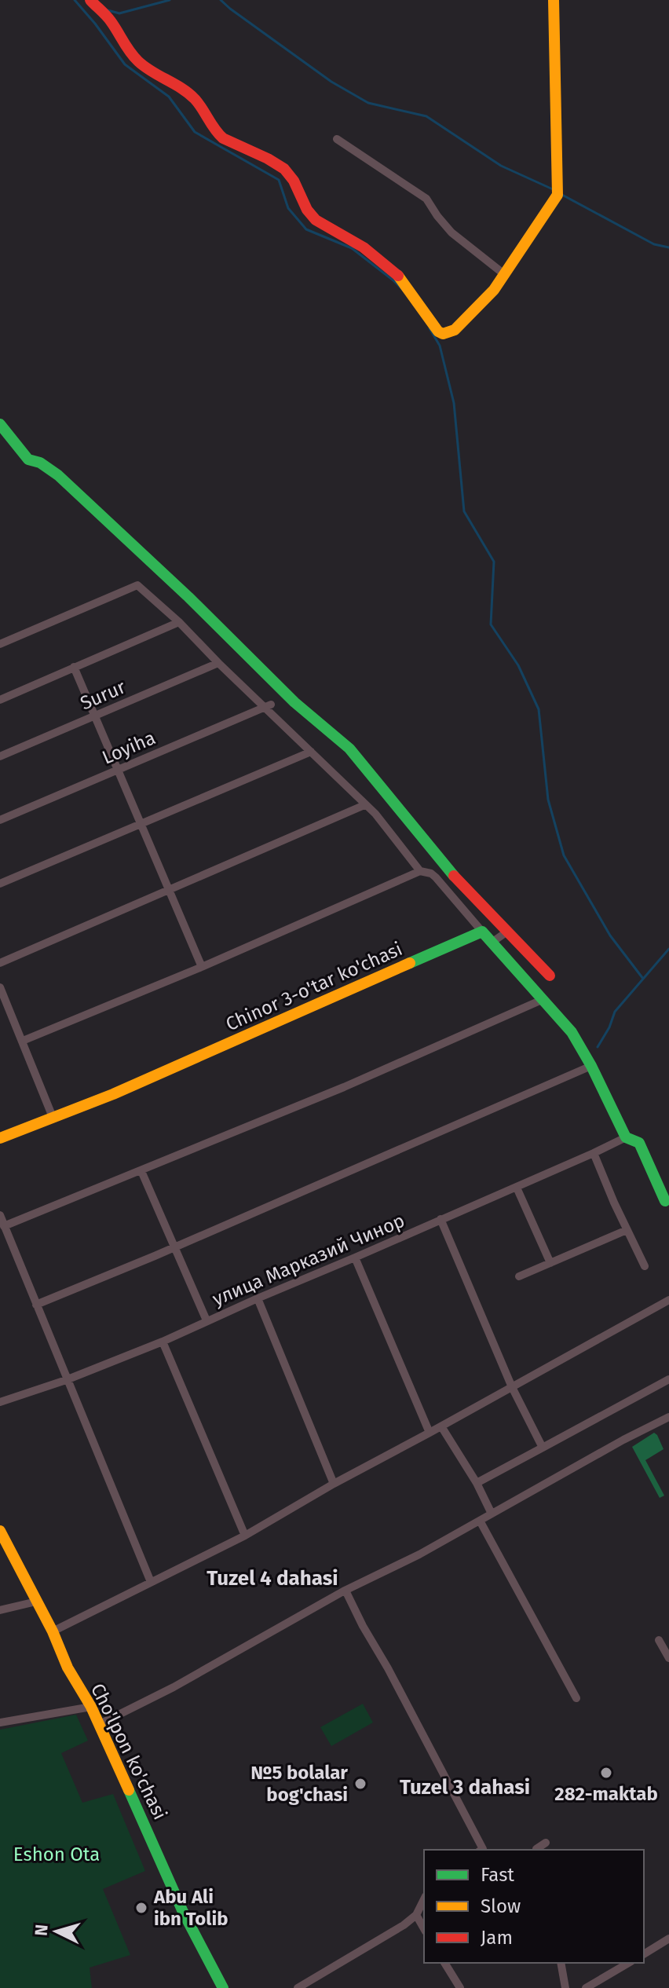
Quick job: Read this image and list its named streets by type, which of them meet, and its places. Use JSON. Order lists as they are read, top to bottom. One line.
{"streets":{"street":["Surur","Loyiha","Chinor 3-o'tar ko'chasi","улица Марказий Чинор","Cho'lpon ko'chasi"]},"districts":["Tuzel 4 dahasi","Tuzel 3 dahasi"],"parks":["Eshon Ota"],"places":["282-maktab","№5 bolalar bog'chasi","Abu Ali ibn Tolib"],"legend":["Fast","Slow","Jam"],"north":"left"}
